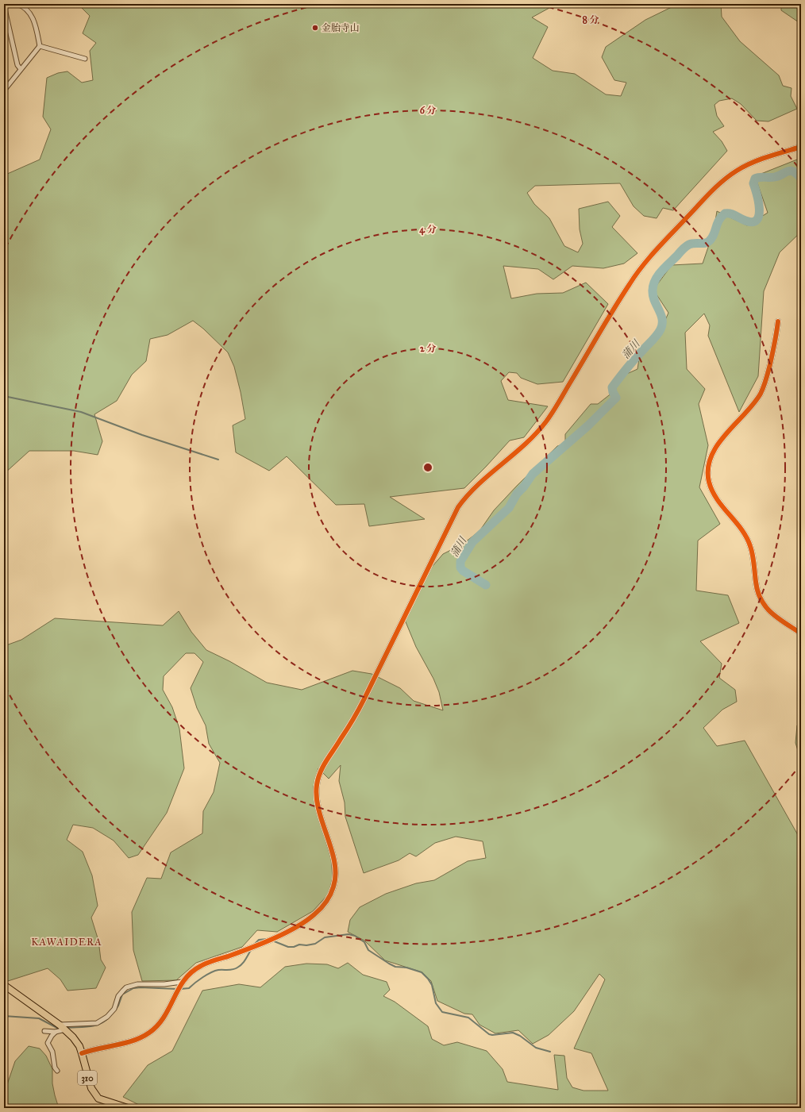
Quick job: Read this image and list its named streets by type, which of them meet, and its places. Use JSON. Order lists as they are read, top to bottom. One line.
{"streets":{"highway":["310"]},"districts":["KAWAIDERA"],"water":["蒲川"],"places":["金胎寺山"],"rings":["8 分","6 分","4 分","2 分"]}
